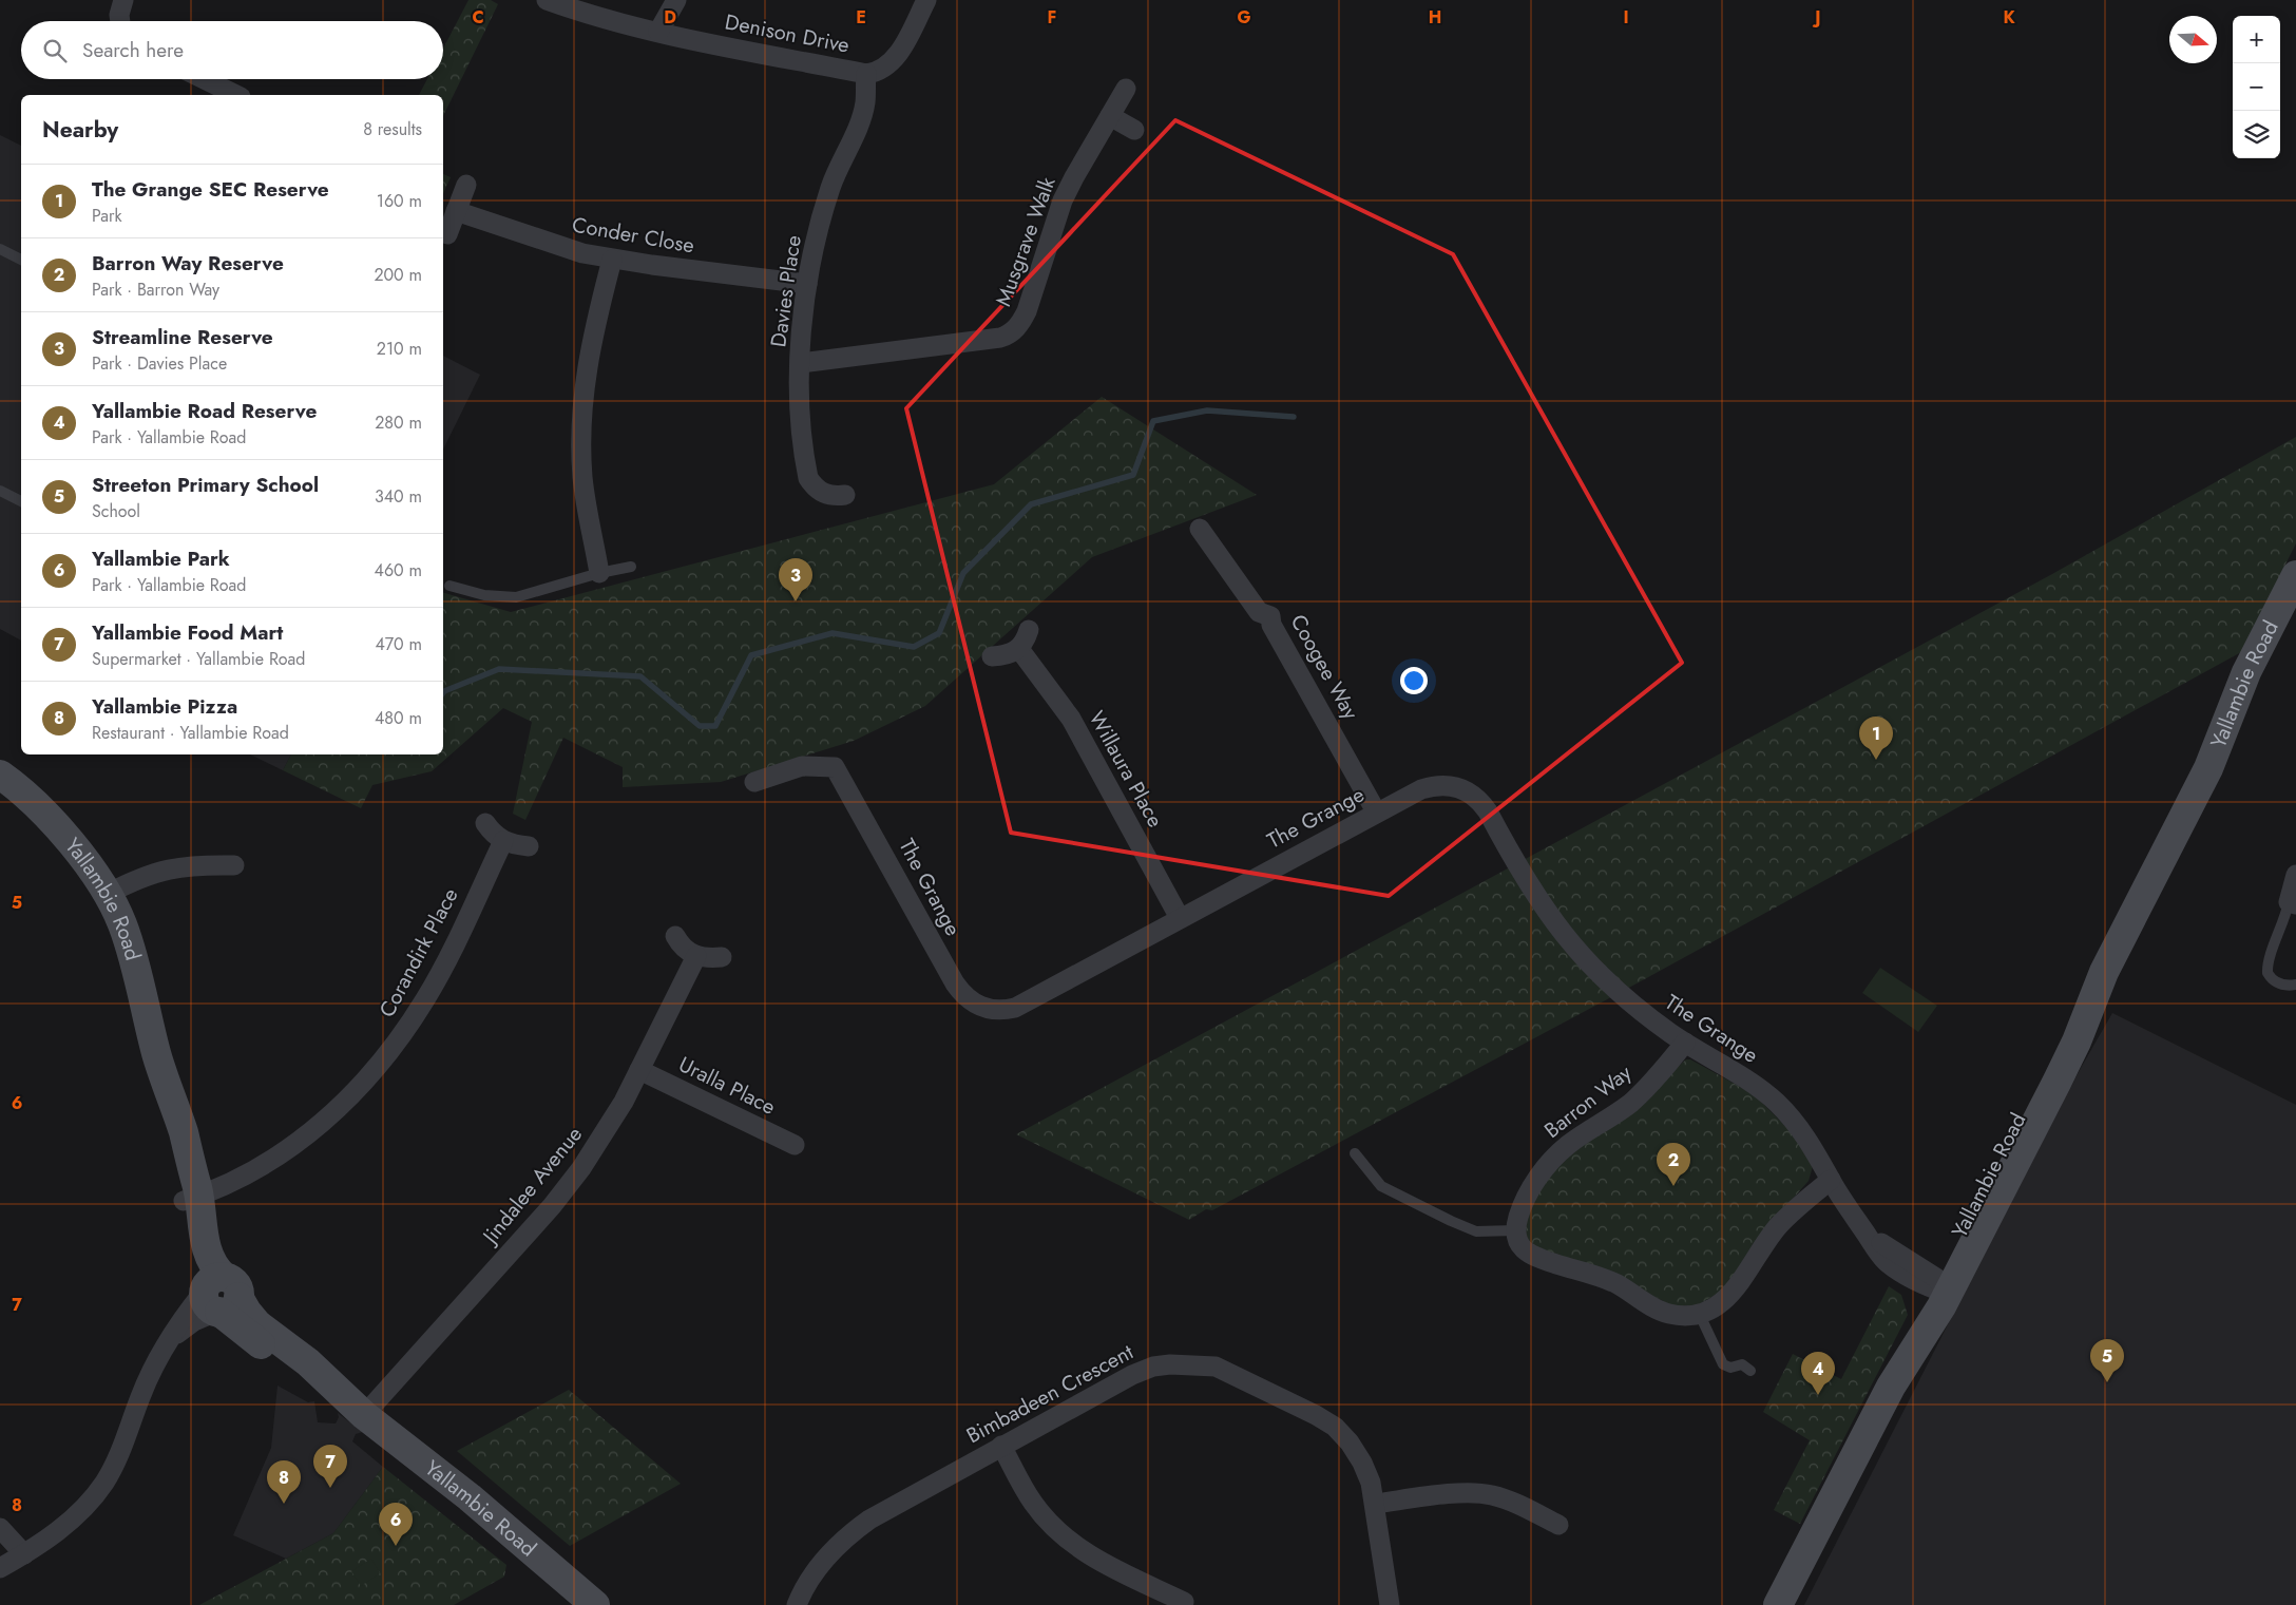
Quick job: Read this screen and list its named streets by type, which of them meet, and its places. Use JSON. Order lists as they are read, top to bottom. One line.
{"streets":{"street":["Denison Drive","Conder Close","Musgrave Walk","Davies Place","Coogee Way","Yallambie Road","Willaura Place","The Grange","Corandirk Place","Uralla Place","Barron Way","Jindalee Avenue","Bimbadeen Crescent"]},"crossings":[["Denison Drive","Davies Place"],["Conder Close","Davies Place"],["Musgrave Walk","Davies Place"],["Coogee Way","The Grange"],["Yallambie Road","The Grange"],["Yallambie Road","Corandirk Place"],["Yallambie Road","Jindalee Avenue"],["Willaura Place","The Grange"],["The Grange","Barron Way"],["Uralla Place","Jindalee Avenue"]],"north":"right","page":{"map_buttons":["+","−"],"search":"Search here","heading":["Nearby","8 results"],"list":[{"mark":"1","name":"The Grange SEC Reserve","note":"Park","value":"160 m"},{"mark":"2","name":"Barron Way Reserve","note":"Park · Barron Way","value":"200 m"},{"mark":"3","name":"Streamline Reserve","note":"Park · Davies Place","value":"210 m"},{"mark":"4","name":"Yallambie Road Reserve","note":"Park · Yallambie Road","value":"280 m"},{"mark":"5","name":"Streeton Primary School","note":"School","value":"340 m"},{"mark":"6","name":"Yallambie Park","note":"Park · Yallambie Road","value":"460 m"},{"mark":"7","name":"Yallambie Food Mart","note":"Supermarket · Yallambie Road","value":"470 m"},{"mark":"8","name":"Yallambie Pizza","note":"Restaurant · Yallambie Road","value":"480 m"}],"pins":["3","1","2","5","4","7","8","6"]},"grid":{"columns":["C","D","E","F","G","H","I","J","K"],"rows":["5","6","7","8"]}}
